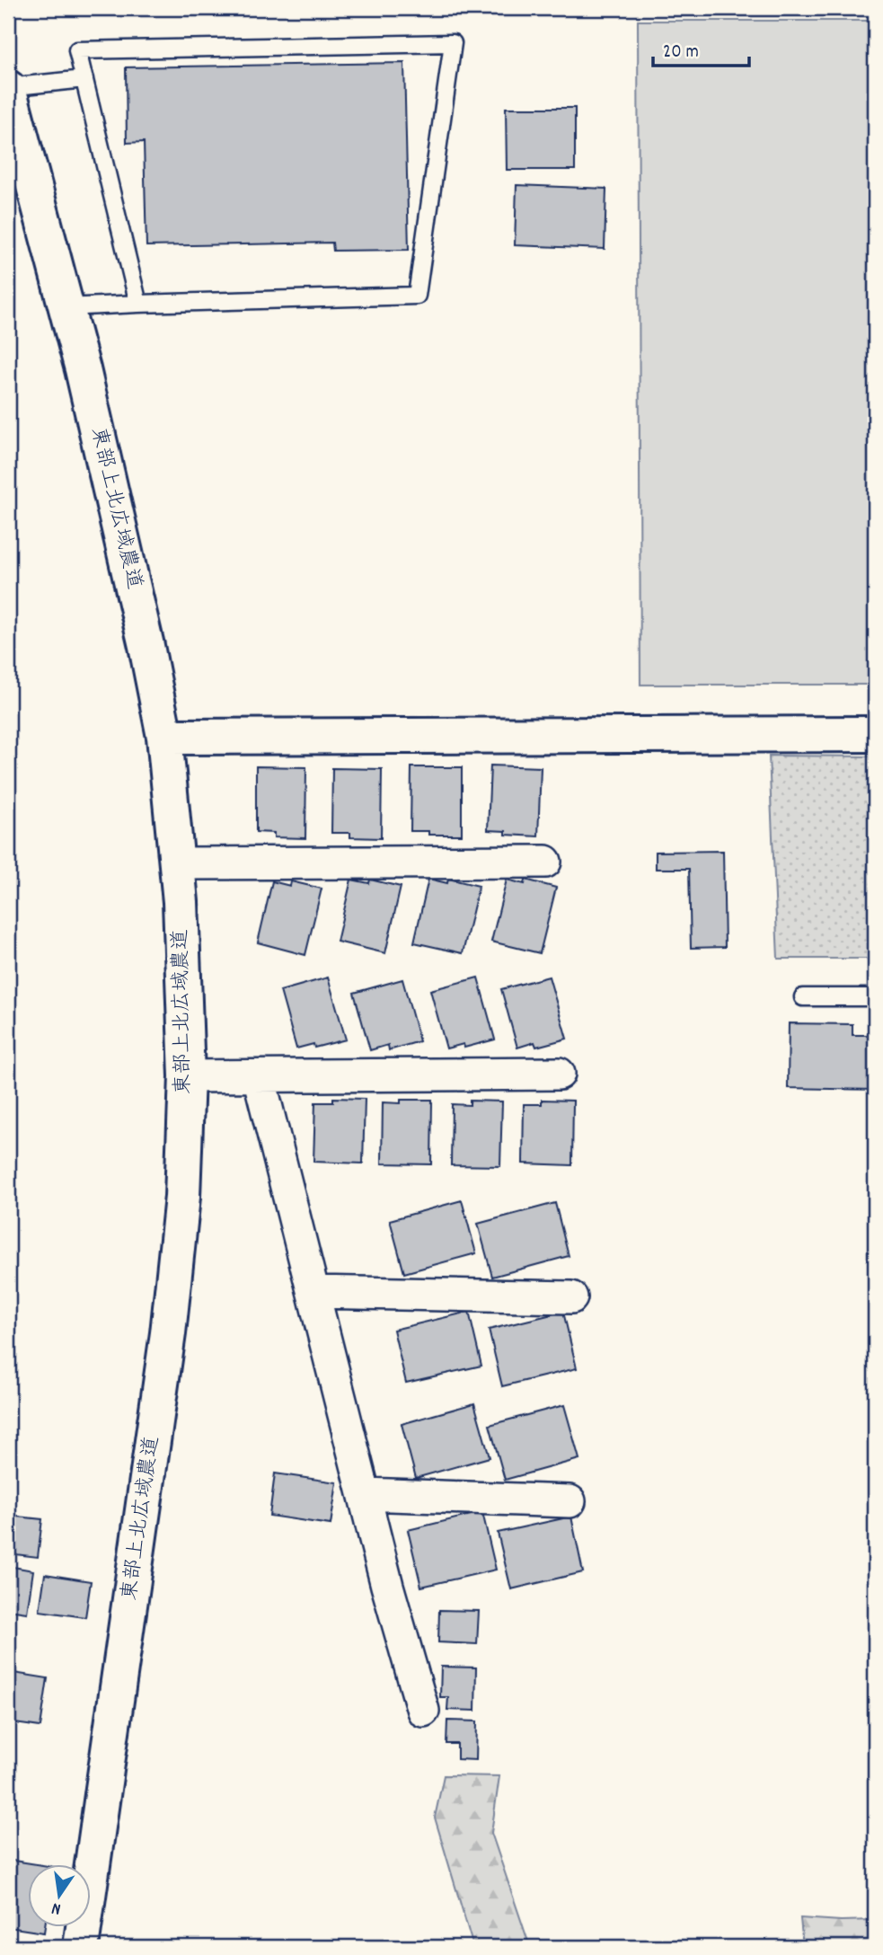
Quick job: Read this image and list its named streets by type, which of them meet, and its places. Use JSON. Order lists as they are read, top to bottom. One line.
{"streets":{"street":["東部上北広域農道"]},"scale_bar":"20 m","north":"bottom"}
